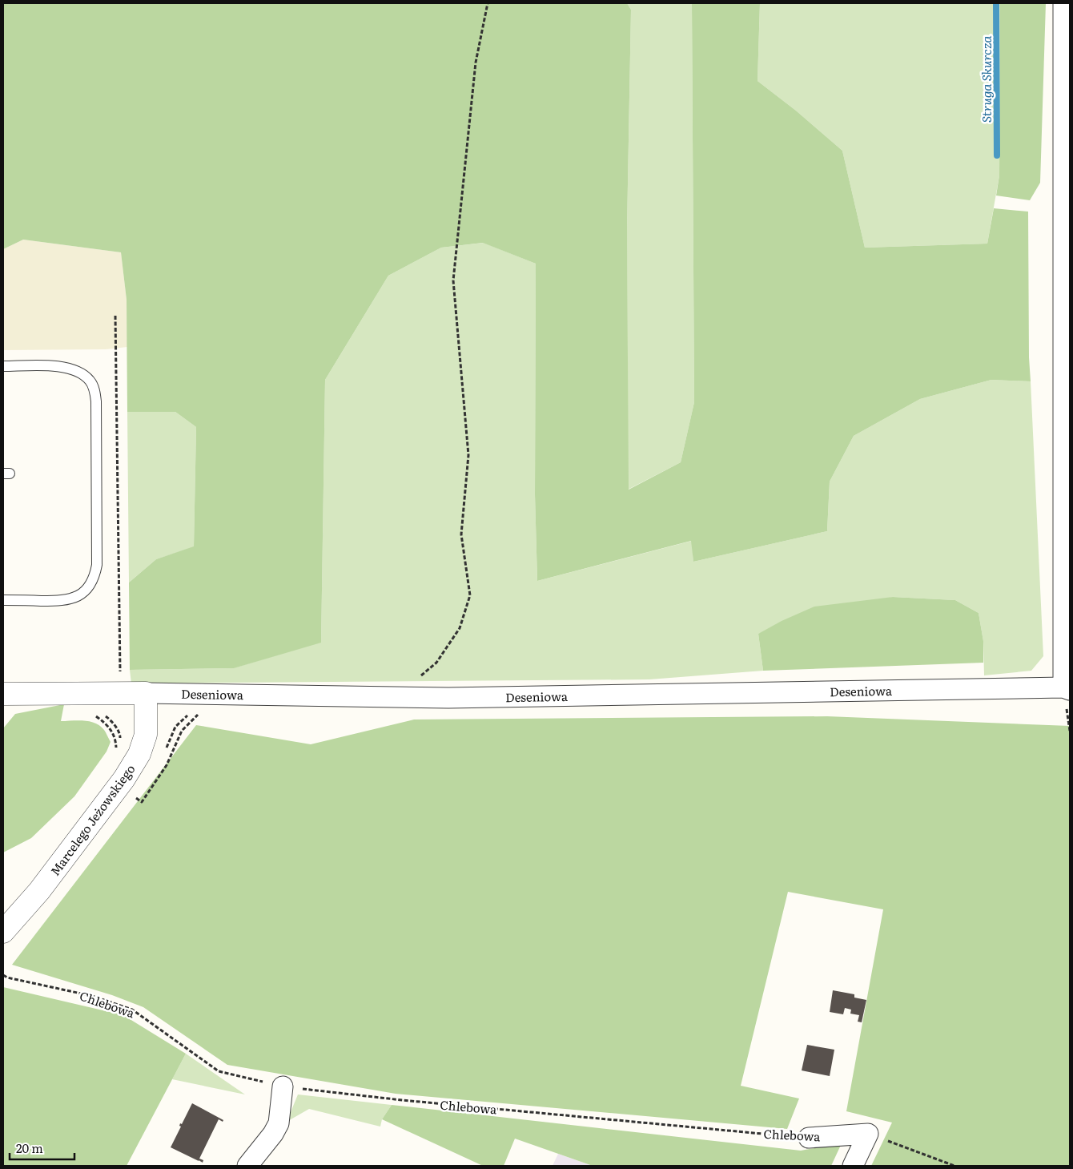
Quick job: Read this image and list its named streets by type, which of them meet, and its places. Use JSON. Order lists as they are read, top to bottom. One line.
{"streets":{"street":["Deseniowa","Marcelego Jeżowskiego","Chlebowa"]},"crossings":[["Deseniowa","Marcelego Jeżowskiego"]],"water":["Struga Skurcza"],"scale_bar":"20 m"}
